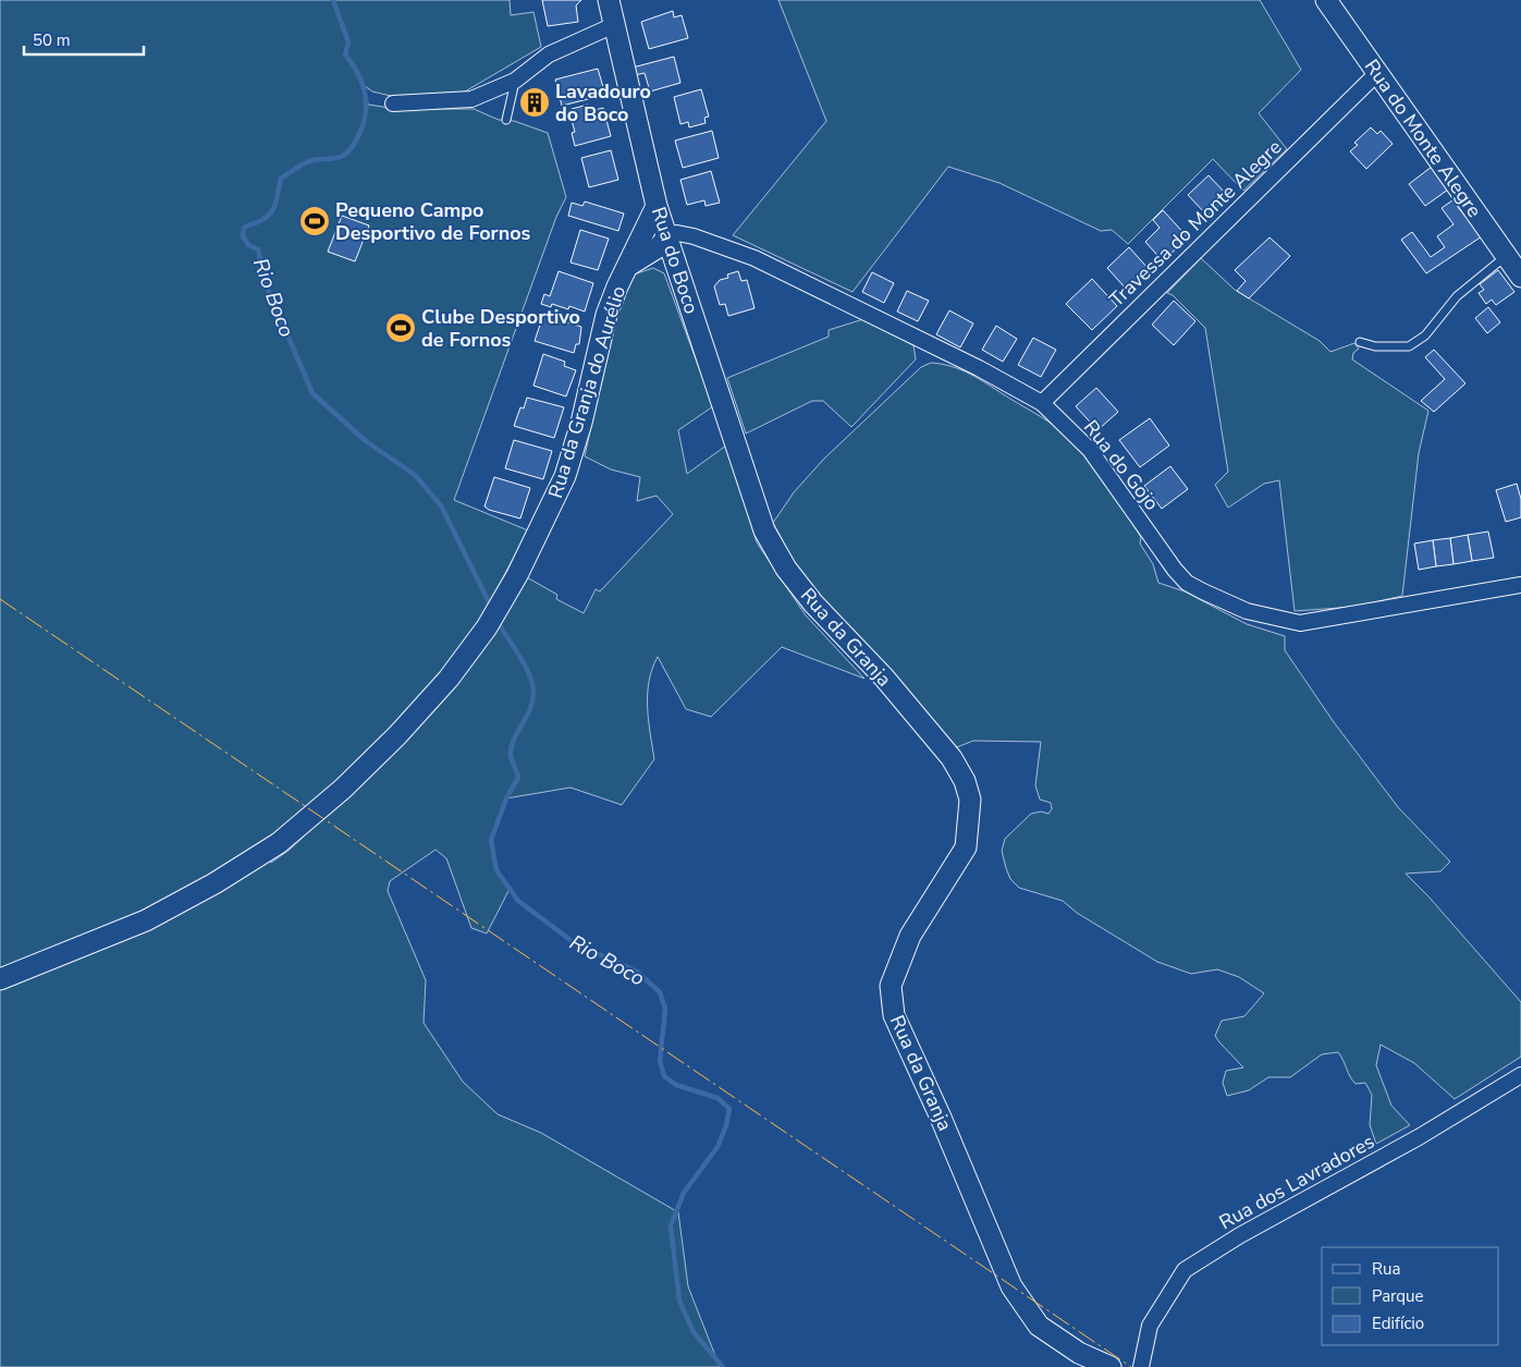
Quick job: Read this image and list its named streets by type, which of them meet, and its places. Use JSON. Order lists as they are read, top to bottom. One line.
{"streets":{"street":["Rua do Monte Alegre","Travessa do Monte Alegre","Rua do Boco","Rua da Granja do Aurélio","Rua do Gojo","Rua da Granja","Rua dos Lavradores"]},"crossings":[["Rua do Monte Alegre","Travessa do Monte Alegre"],["Travessa do Monte Alegre","Rua do Gojo"],["Rua do Boco","Rua da Granja do Aurélio"],["Rua do Boco","Rua do Gojo"],["Rua do Boco","Rua da Granja"],["Rua da Granja do Aurélio","Rua do Gojo"]],"water":["Rio Boco"],"places":{"building":["Lavadouro do Boco"],"sports":["Pequeno Campo Desportivo de Fornos","Clube Desportivo de Fornos"]},"legend":["Rua","Parque","Edifício"],"scale_bar":"50 m"}
